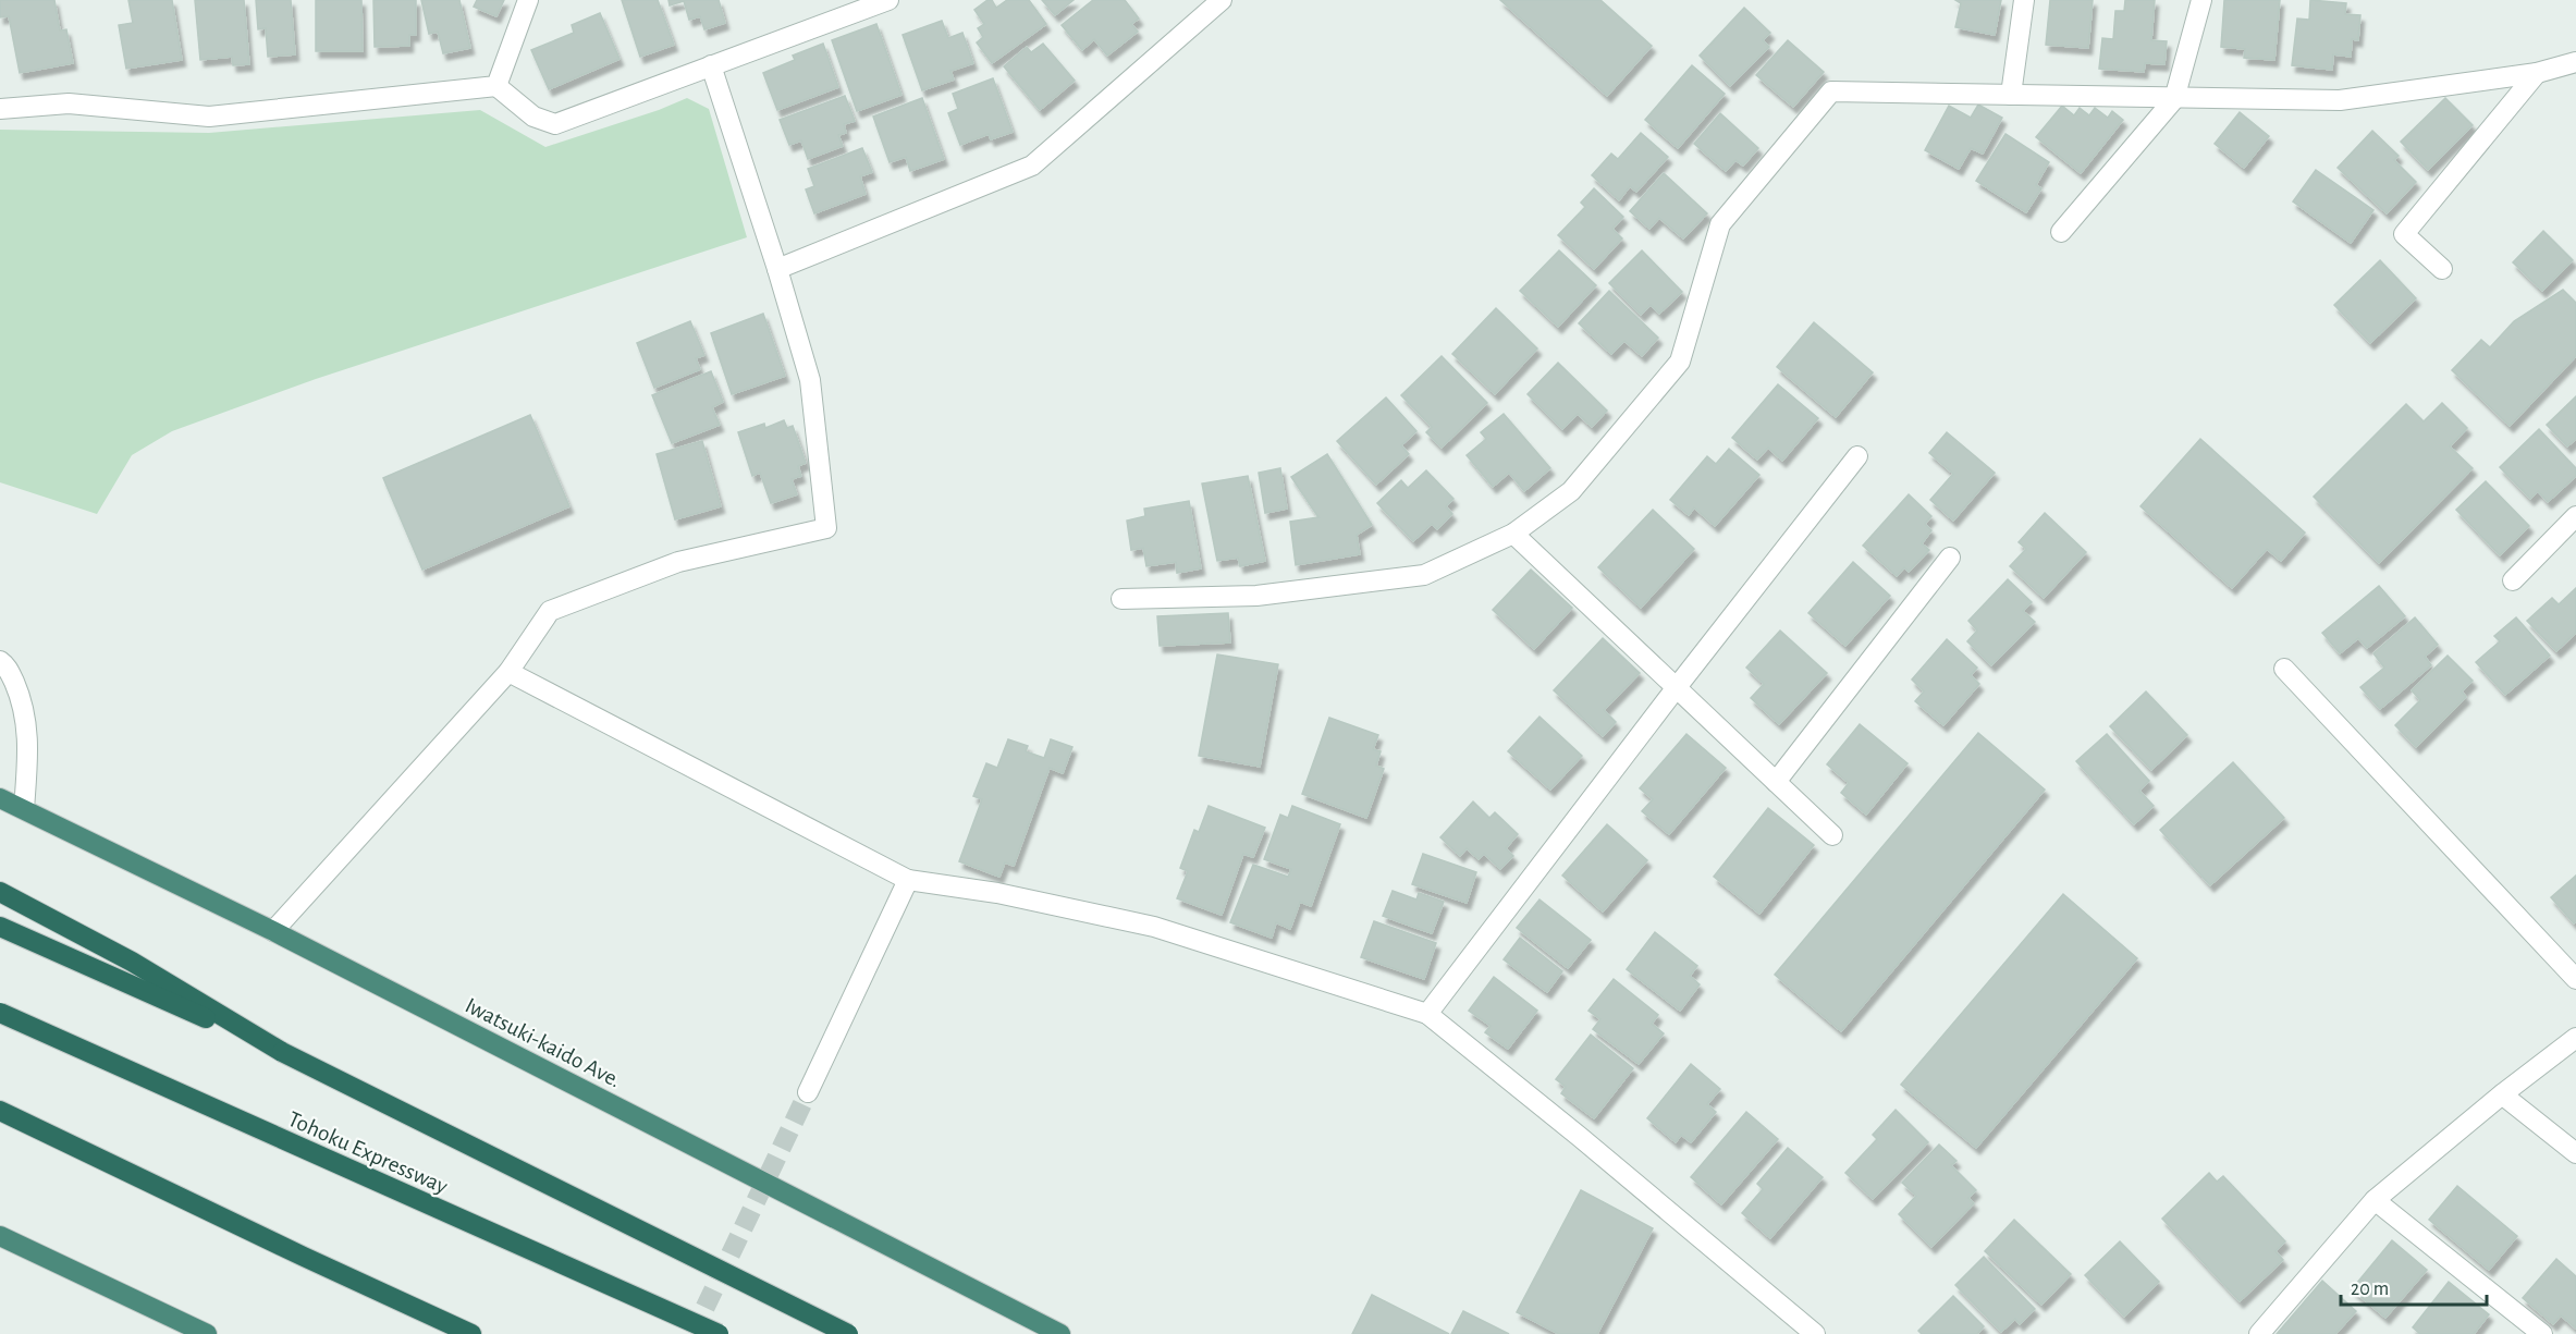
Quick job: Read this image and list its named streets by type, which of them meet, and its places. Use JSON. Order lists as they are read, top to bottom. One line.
{"streets":{"highway":["Iwatsuki-kaido Ave.","Tohoku Expressway"]},"scale_bar":"20 m"}
